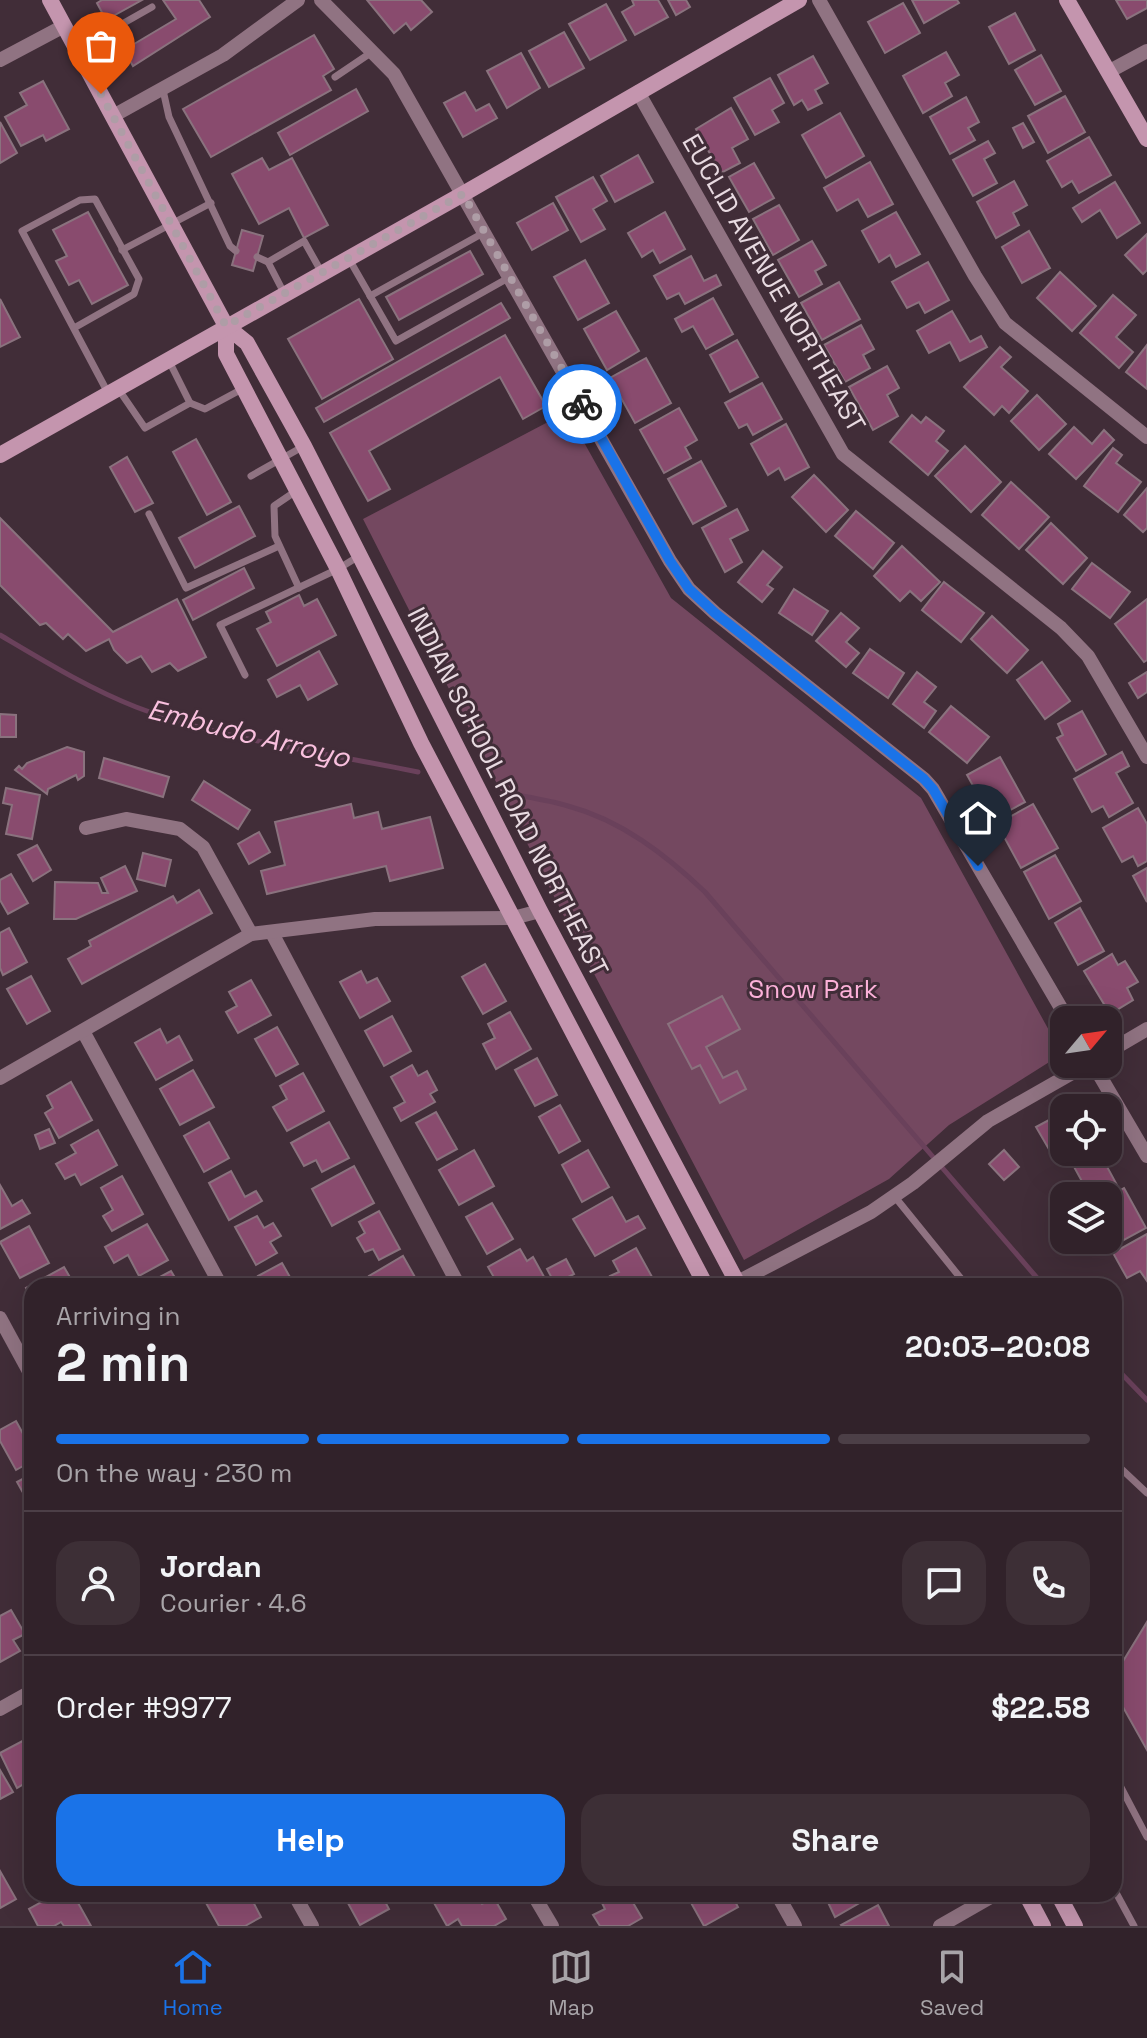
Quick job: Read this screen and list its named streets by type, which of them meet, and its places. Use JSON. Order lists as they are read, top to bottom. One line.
{"streets":{"street":["EUCLID AVENUE NORTHEAST","INDIAN SCHOOL ROAD NORTHEAST"]},"water":["Embudo Arroyo"],"parks":["Snow Park"],"north":"top right","page":{"heading":["2 min","Arriving in","20:03–20:08"],"panel":["Jordan","Courier · 4.6","Order #9977","$22.58"],"bar":"On the way · 230 m","buttons":["Help","Share"],"tabs":["Home","Map","Saved"]}}
